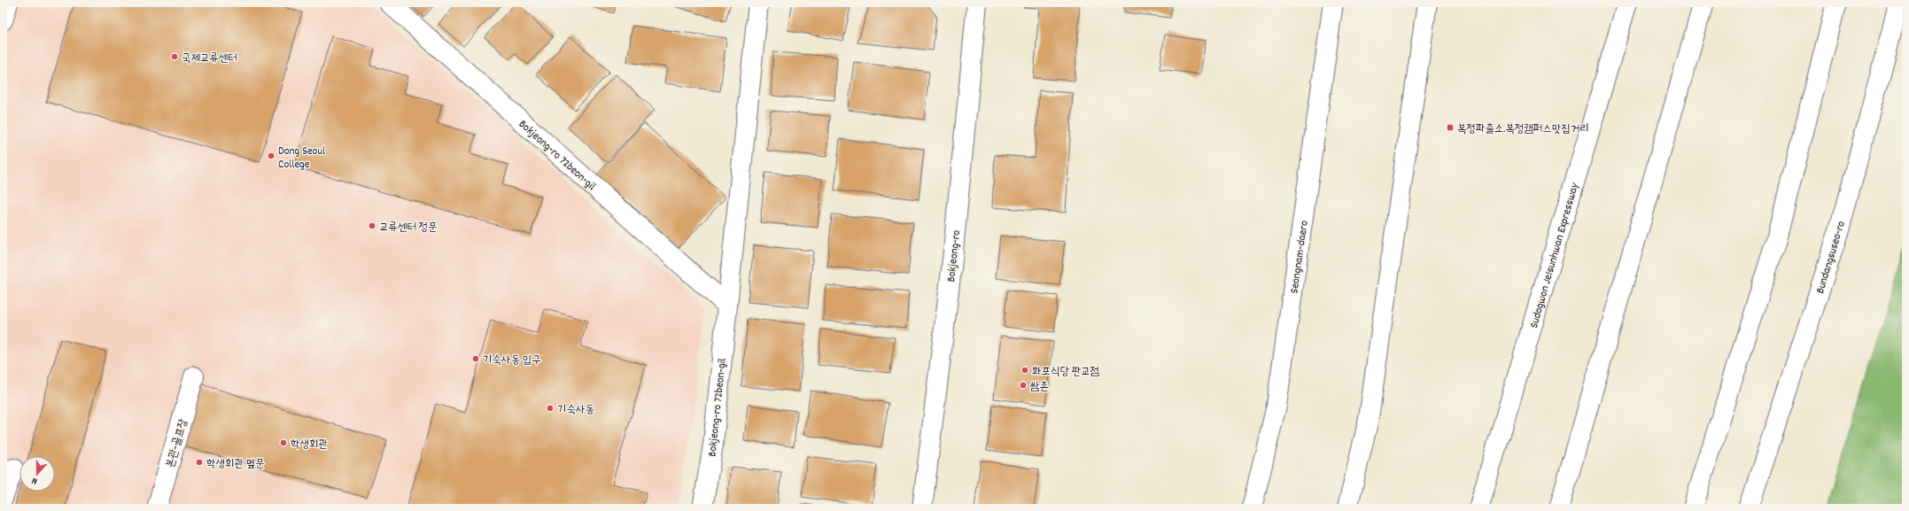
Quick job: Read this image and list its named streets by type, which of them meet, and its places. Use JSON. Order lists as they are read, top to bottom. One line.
{"streets":{"main road":["Bokjeong-ro 72beon-gil","Sudogwon Je1sunhwan Expressway","Bokjeong-ro","Seongnam-daero","Bundangsuseo-ro","본관-골프장"]},"places":{"other":["국제교류센터","Dong Seoul College","교류센터 정문","기숙사동 입구","화포식당 판교점","쌈촌","기숙사동","학생회관","학생회관 몊문"],"transit":["복정파출소.복정캠퍼스맛집거리"]},"north":"bottom"}
